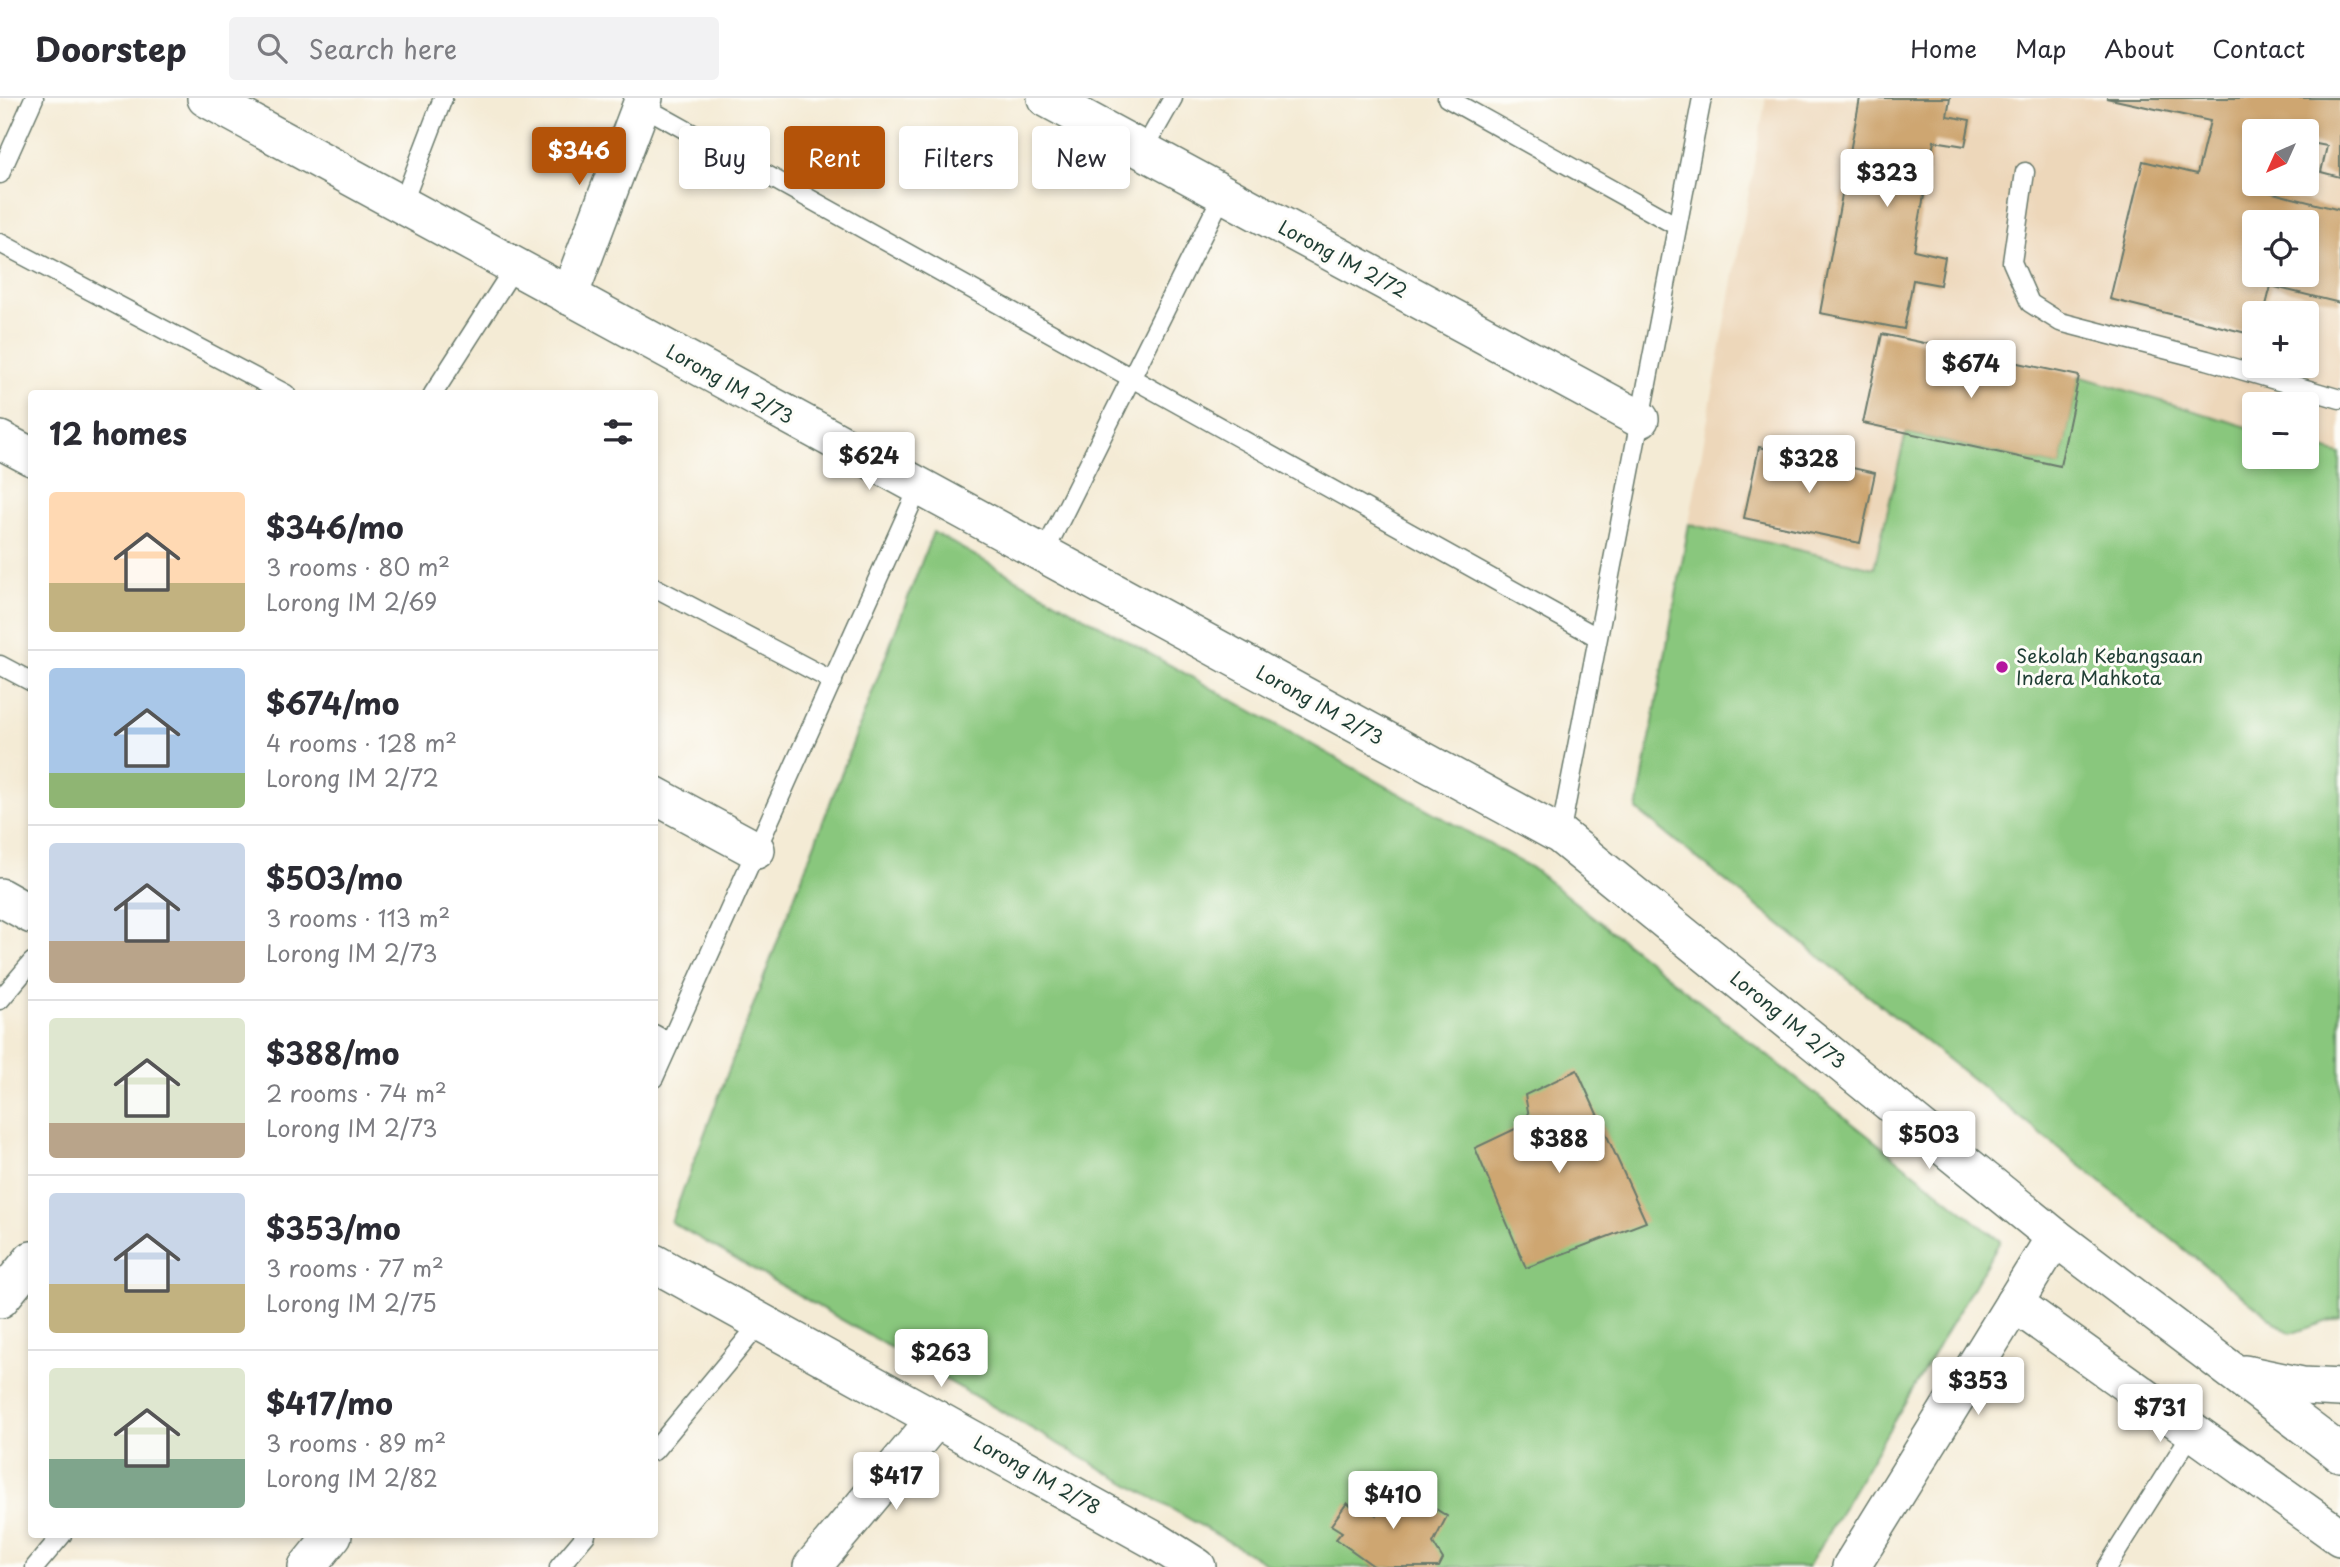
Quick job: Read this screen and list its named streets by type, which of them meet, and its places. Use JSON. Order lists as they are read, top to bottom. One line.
{"streets":{"street":["Lorong IM 2/72","Lorong IM 2/73","Lorong IM 2/78"]},"places":["Sekolah Kebangsaan Indera Mahkota"],"north":"bottom left","page":{"header":"Doorstep","search":"Search here","nav":["Home","Map","About","Contact"],"map_buttons":["+","−"],"chip":["Buy","Rent","Filters","New"],"price":["$346","$323","$674","$624","$328","$503","$388","$263","$353","$731","$417","$410"],"heading":"12 homes","list":[{"name":"$346/mo","note":"3 rooms · 80 m² · Lorong IM 2/69"},{"name":"$674/mo","note":"4 rooms · 128 m² · Lorong IM 2/72"},{"name":"$503/mo","note":"3 rooms · 113 m² · Lorong IM 2/73"},{"name":"$388/mo","note":"2 rooms · 74 m² · Lorong IM 2/73"},{"name":"$353/mo","note":"3 rooms · 77 m² · Lorong IM 2/75"},{"name":"$417/mo","note":"3 rooms · 89 m² · Lorong IM 2/82"}]}}
